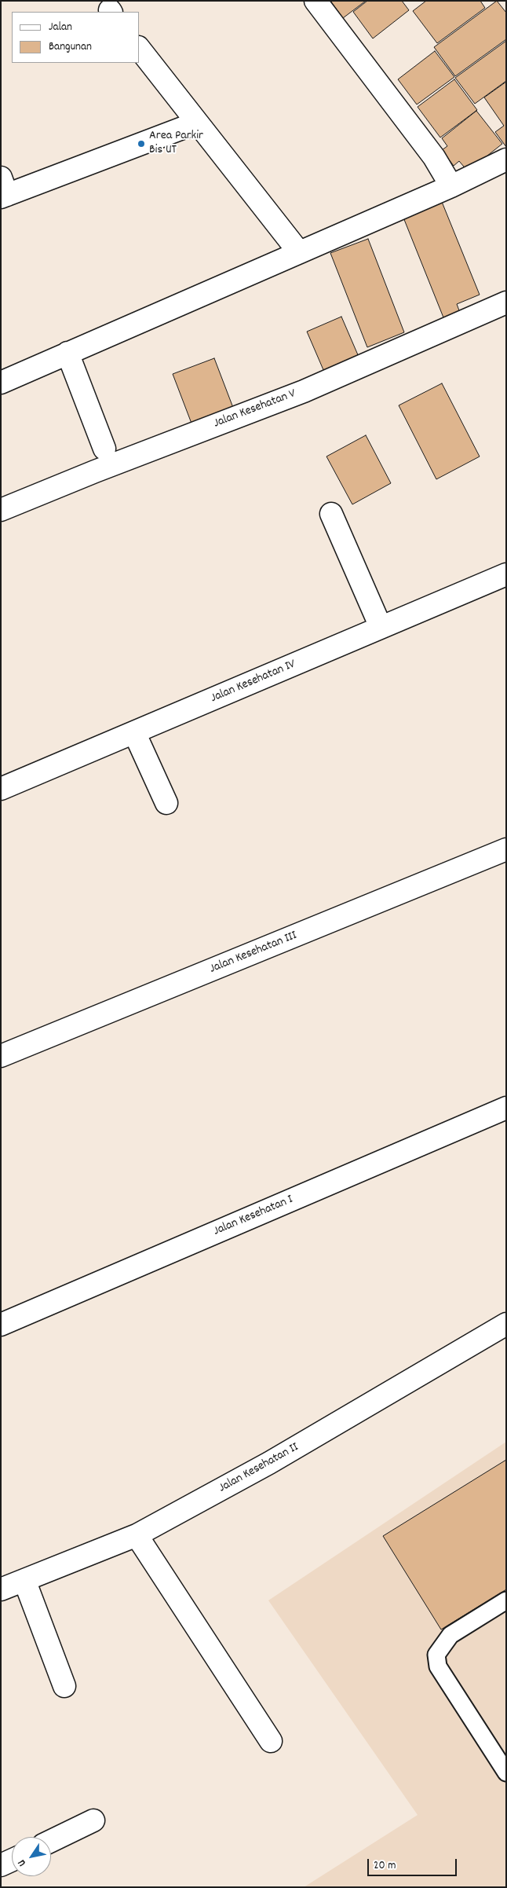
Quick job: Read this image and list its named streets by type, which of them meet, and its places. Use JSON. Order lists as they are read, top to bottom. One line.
{"streets":{"street":["Jalan Kesehatan V","Jalan Kesehatan IV","Jalan Kesehatan III","Jalan Kesehatan I","Jalan Kesehatan II"]},"places":["Area Parkir Bis UT"],"legend":["Jalan","Bangunan"],"scale_bar":"20 m","north":"bottom left"}
